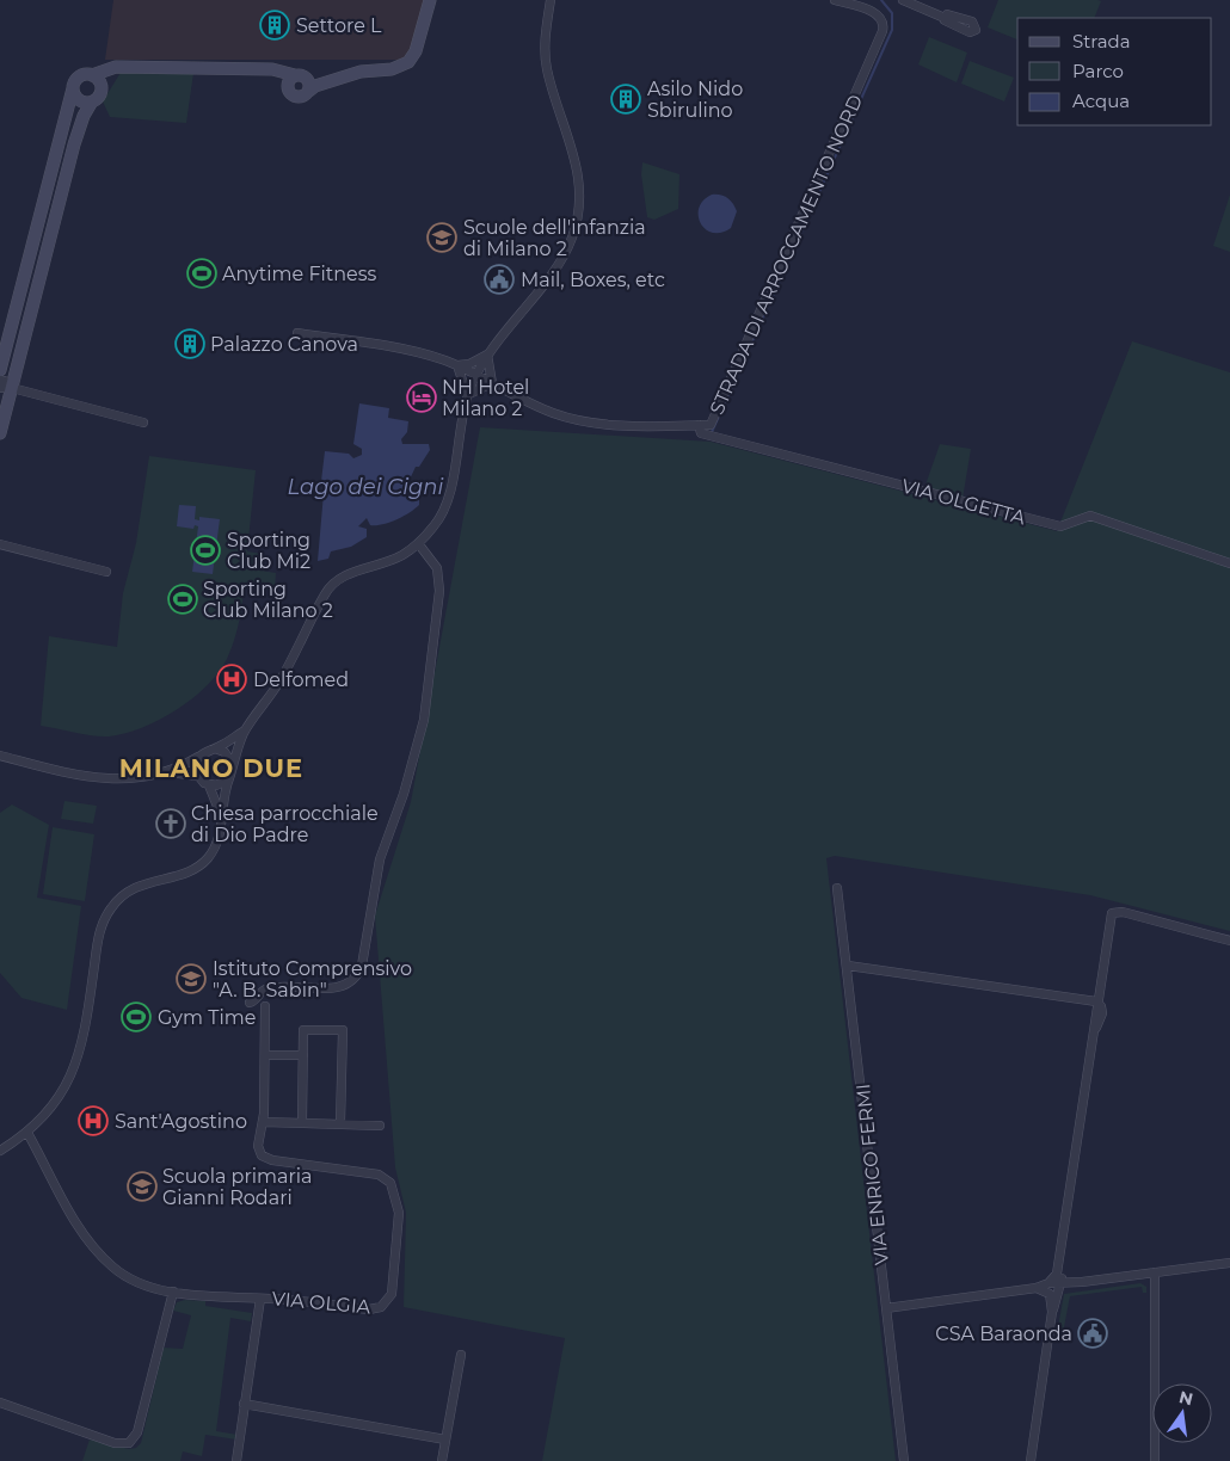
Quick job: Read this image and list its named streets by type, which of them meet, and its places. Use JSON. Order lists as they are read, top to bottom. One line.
{"streets":{"street":["STRADA DI ARROCCAMENTO NORD","VIA OLGETTA","VIA ENRICO FERMI","VIA OLGIA"]},"crossings":[["STRADA DI ARROCCAMENTO NORD","VIA OLGETTA"]],"districts":["MILANO DUE"],"water":["Lago dei Cigni"],"places":{"building":["Settore L","Asilo Nido Sbirulino","Palazzo Canova"],"school or university":["Scuole dell'infanzia di Milano 2","Istituto Comprensivo \"A. B. Sabin\"","Scuola primaria Gianni Rodari"],"sports":["Anytime Fitness","Sporting Club Mi2","Sporting Club Milano 2","Gym Time"],"public building":["Mail, Boxes, etc","CSA Baraonda"],"hotel":["NH Hotel Milano 2"],"hospital":["Delfomed","Sant'Agostino"],"church":["Chiesa parrocchiale di Dio Padre"]},"legend":["Strada","Parco","Acqua"],"north":"top"}
